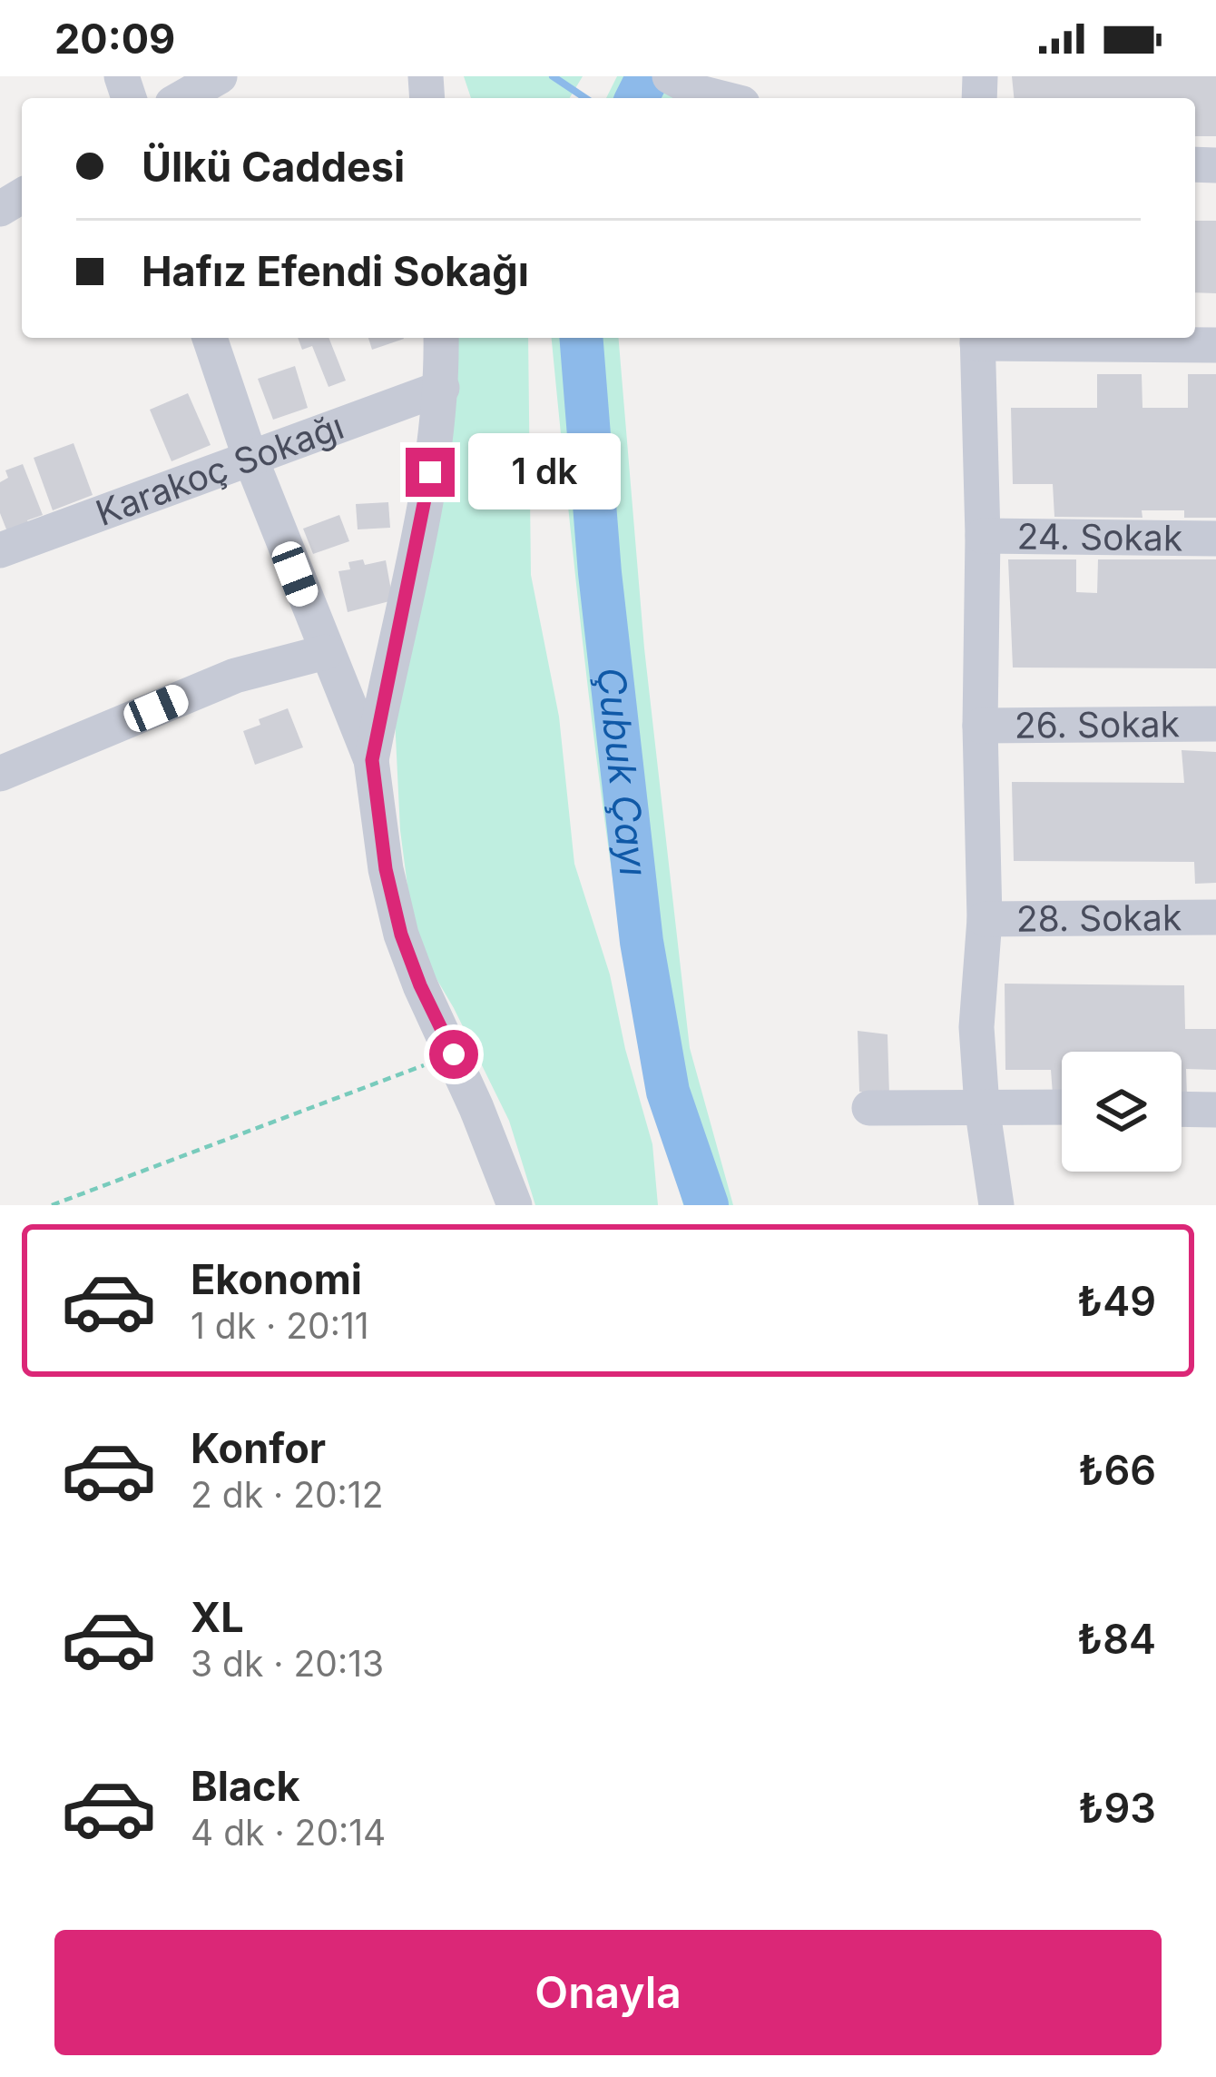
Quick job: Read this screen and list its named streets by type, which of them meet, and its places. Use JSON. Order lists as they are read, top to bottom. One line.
{"streets":{"street":["Karakoç Sokağı","24. Sokak","26. Sokak","28. Sokak"]},"water":["Çubuk Çayı"],"page":{"status":"20:09","banner":["Ülkü Caddesi","Hafız Efendi Sokağı"],"bubble":"1 dk","list":[{"name":"Ekonomi","note":"1 dk · 20:11","value":"₺49"},{"name":"Konfor","note":"2 dk · 20:12","value":"₺66"},{"name":"XL","note":"3 dk · 20:13","value":"₺84"},{"name":"Black","note":"4 dk · 20:14","value":"₺93"}],"buttons":"Onayla"}}
